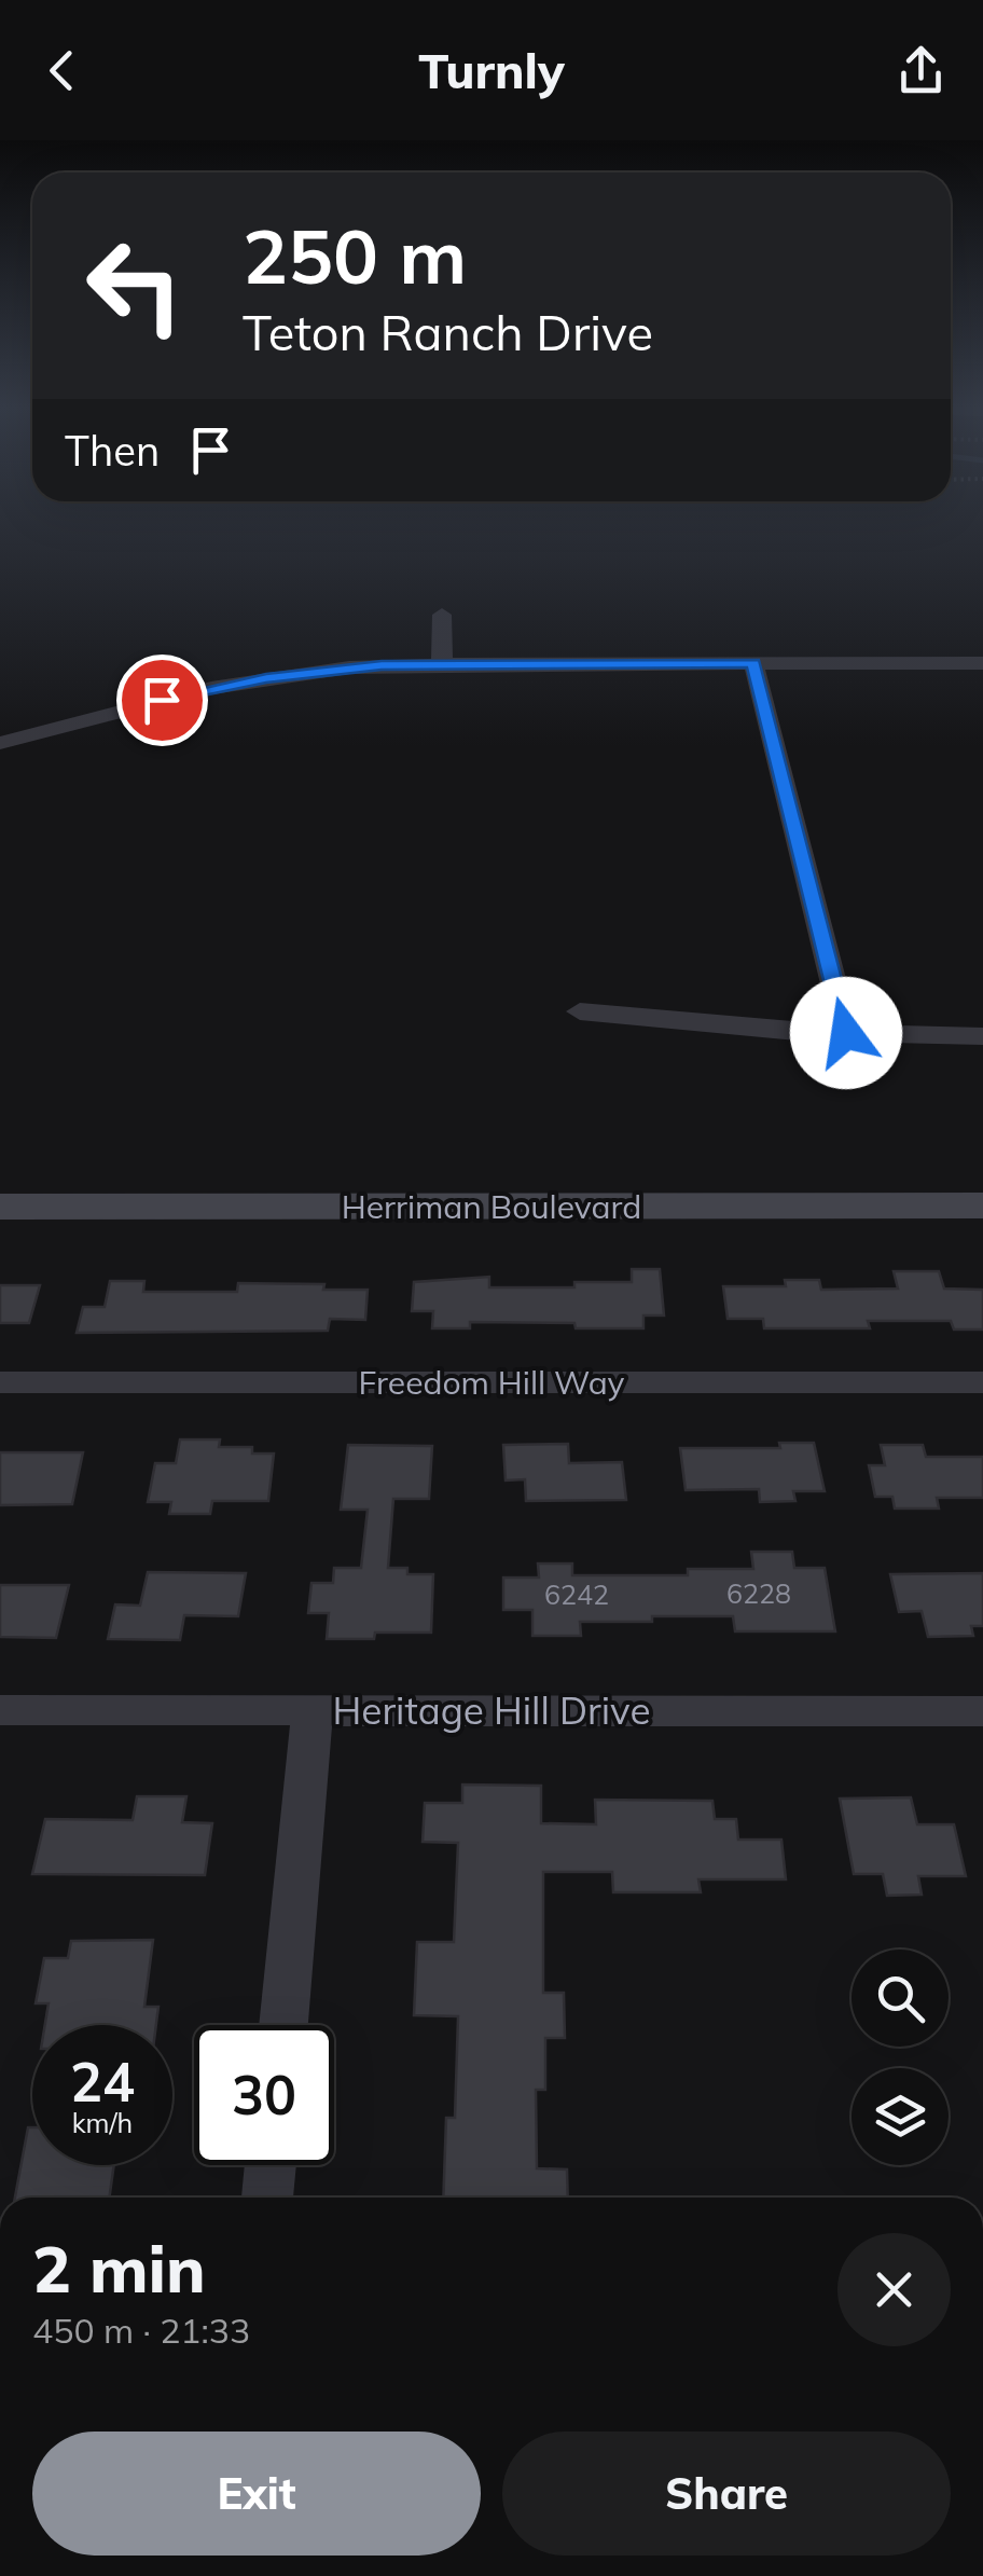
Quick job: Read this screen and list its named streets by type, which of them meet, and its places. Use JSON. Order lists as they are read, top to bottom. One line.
{"streets":{"street":["Herriman Boulevard","Freedom Hill Way","Heritage Hill Drive"]},"house_numbers":["6228","6242"],"page":{"header":"Turnly","turn":["250 m","Teton Ranch Drive"],"then":"Then","speed":"24 km/h","limit":"30","heading":["2 min","450 m · 21:33"],"buttons":["Exit","Share"]}}
